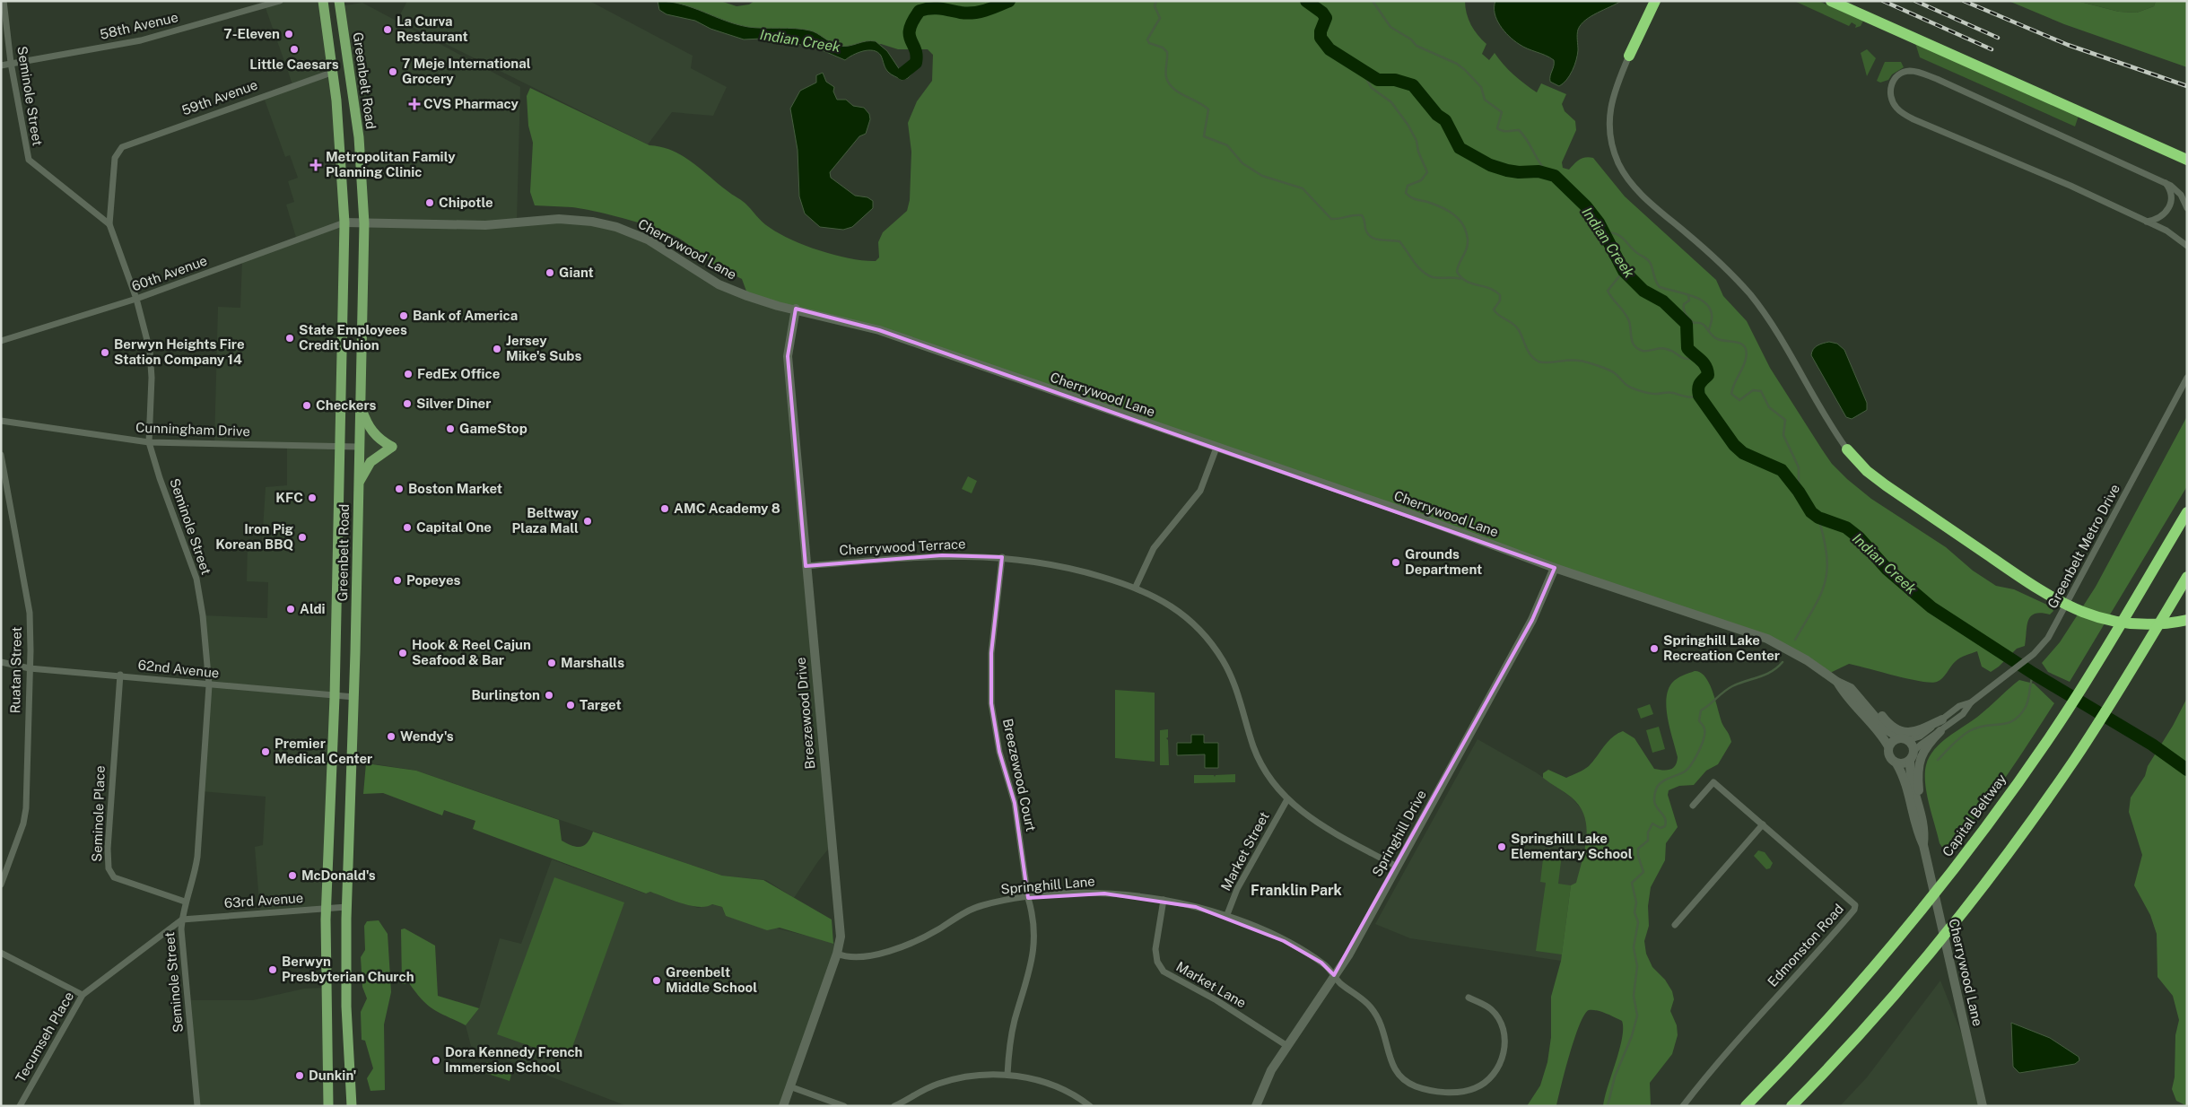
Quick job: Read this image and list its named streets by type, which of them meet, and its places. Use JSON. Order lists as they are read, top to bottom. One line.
{"streets":{"highway":["Capital Beltway"],"main road":["Greenbelt Road"],"street":["58th Avenue","Seminole Street","59th Avenue","Cherrywood Lane","60th Avenue","Cunningham Drive","Greenbelt Metro Drive","Cherrywood Terrace","62nd Avenue","Ruatan Street","Breezewood Drive","Breezewood Court","Seminole Place","Springhill Drive","Market Street","Springhill Lane","63rd Avenue","Edmonston Road","Market Lane","Tecumseh Place"]},"crossings":[["58th Avenue","Seminole Street"],["Greenbelt Road","59th Avenue"],["Greenbelt Road","Cherrywood Lane"],["Greenbelt Road","60th Avenue"],["Greenbelt Road","Cunningham Drive"],["Greenbelt Road","62nd Avenue"],["Greenbelt Road","63rd Avenue"],["Seminole Street","59th Avenue"],["Seminole Street","60th Avenue"],["Seminole Street","Cunningham Drive"],["Seminole Street","62nd Avenue"],["Seminole Street","Seminole Place"],["Seminole Street","63rd Avenue"],["Seminole Street","Tecumseh Place"],["Cherrywood Lane","60th Avenue"],["Cherrywood Lane","Greenbelt Metro Drive"],["Cherrywood Lane","Breezewood Drive"],["Cherrywood Lane","Springhill Drive"],["Cherrywood Terrace","Breezewood Drive"],["Cherrywood Terrace","Breezewood Court"],["Cherrywood Terrace","Springhill Drive"],["Cherrywood Terrace","Market Street"],["62nd Avenue","Ruatan Street"],["62nd Avenue","Seminole Place"],["Breezewood Drive","Springhill Lane"],["Breezewood Court","Springhill Lane"],["Springhill Drive","Springhill Lane"],["Springhill Drive","Market Lane"],["Market Street","Springhill Lane"],["Springhill Lane","Market Lane"],["63rd Avenue","Tecumseh Place"]],"districts":["Franklin Park"],"water":["Indian Creek"],"places":{"other":["La Curva Restaurant","7-Eleven","Little Caesars","7 Meje International Grocery","Chipotle","Giant","Bank of America","State Employees Credit Union","Jersey Mike's Subs","Berwyn Heights Fire Station Company 14","FedEx Office","Silver Diner","Checkers","GameStop","Boston Market","KFC","AMC Academy 8","Beltway Plaza Mall","Capital One","Iron Pig Korean BBQ","Grounds Department","Popeyes","Aldi","Springhill Lake Recreation Center","Hook & Reel Cajun Seafood & Bar","Marshalls","Burlington","Target","Wendy's","Premier Medical Center","Springhill Lake Elementary School","McDonald's","Berwyn Presbyterian Church","Greenbelt Middle School","Dora Kennedy French Immersion School","Dunkin'"],"health":["CVS Pharmacy","Metropolitan Family Planning Clinic"]}}
